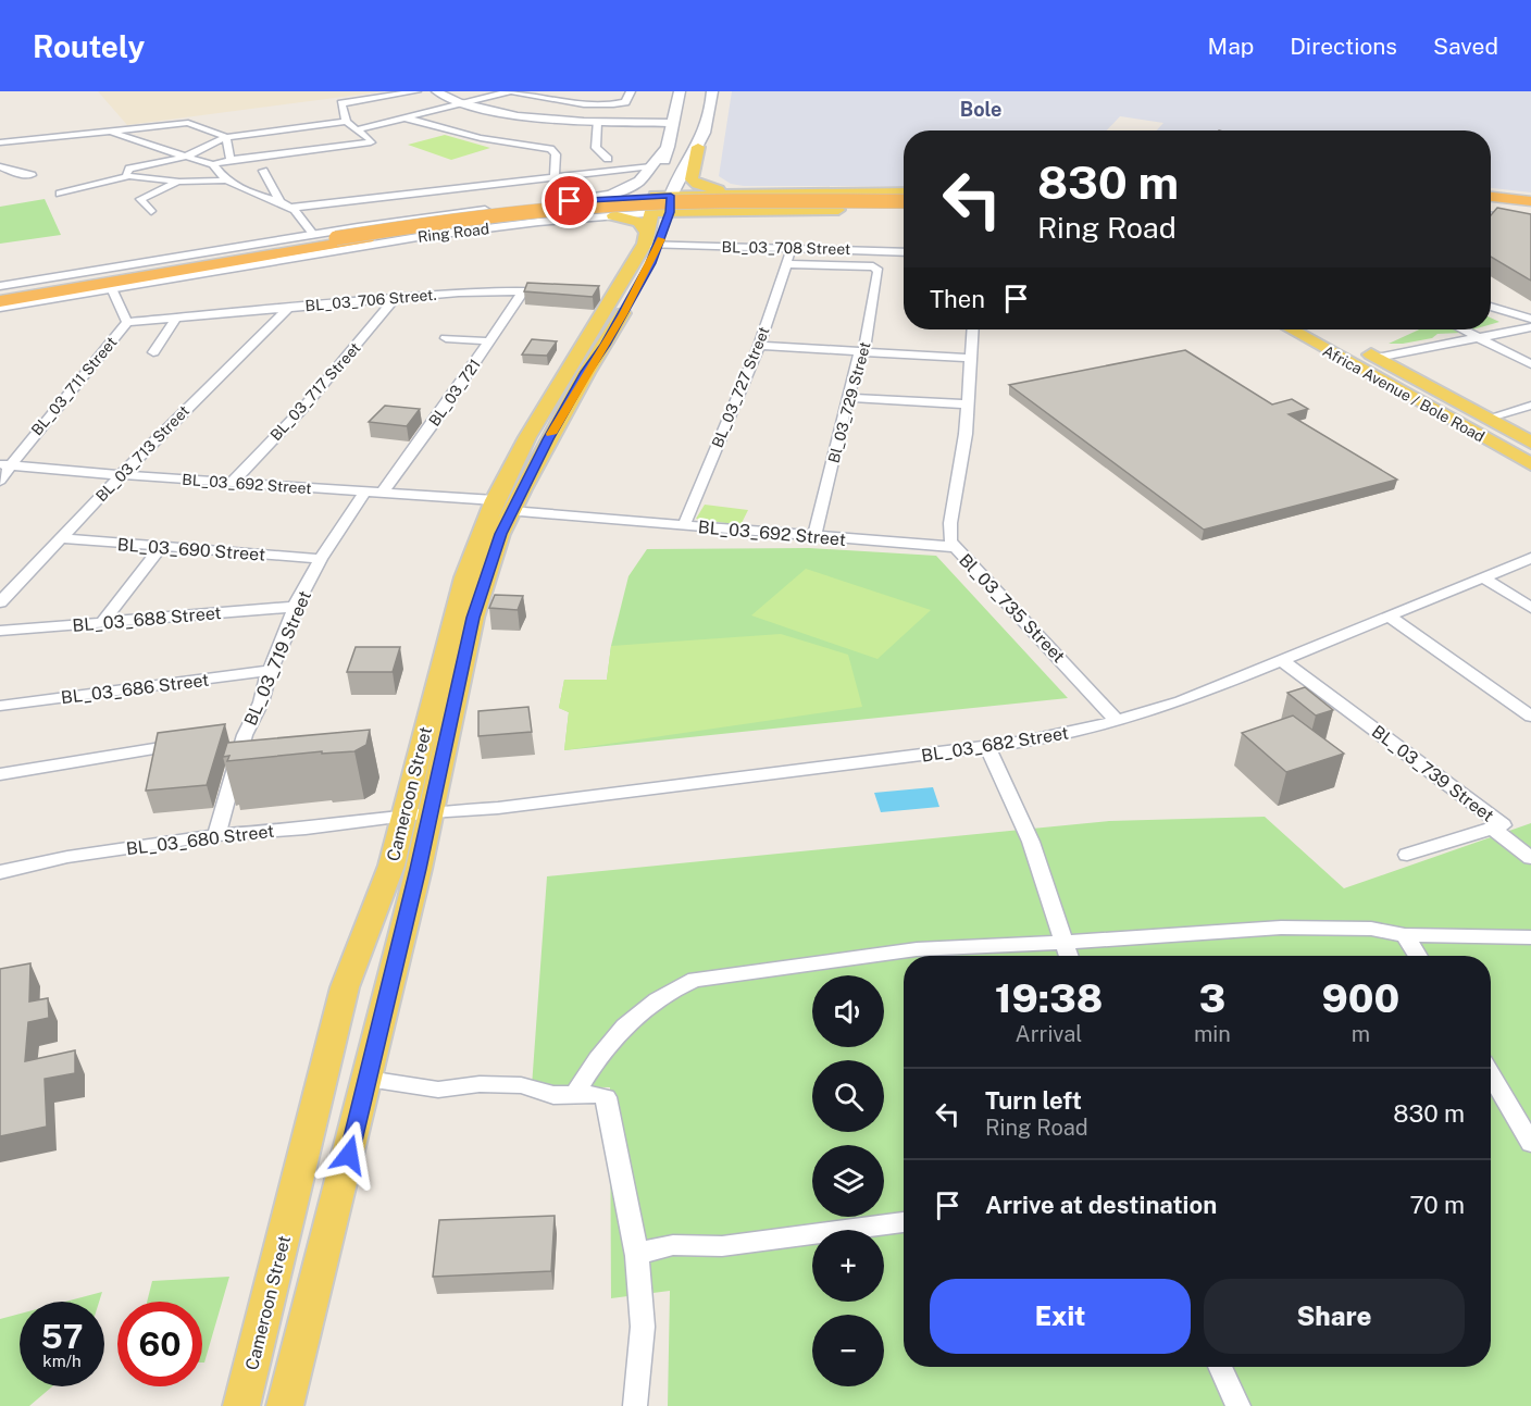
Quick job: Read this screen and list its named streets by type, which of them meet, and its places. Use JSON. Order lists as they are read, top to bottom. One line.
{"streets":{"highway":["Ring Road"],"main road":["Africa Avenue / Bole Road","Cameroon Street"],"street":["BL_03_708 Street","BL_03_706 Street.","BL_03_711 Street","BL_03_727 Street","BL_03_717 Street","BL_03_721","Bl_03_729 Street","BL_03_713 Street","BL_03_692 Street","BL_03_690 Street","Bl_03_735 Street","BL_03_688 Street","BL_03_719 Street","BL_03_686 Street","BL_03_682 Street","BL_03_739 Street","BL_03_680 Street"]},"crossings":[["Ring Road","BL_03_708 Street"],["Ring Road","BL_03_711 Street"],["Ring Road","Cameroon Street"],["BL_03_708 Street","BL_03_727 Street"],["BL_03_708 Street","Cameroon Street"],["BL_03_706 Street.","BL_03_711 Street"],["BL_03_706 Street.","BL_03_717 Street"],["BL_03_706 Street.","BL_03_721"],["BL_03_706 Street.","BL_03_713 Street"],["BL_03_711 Street","BL_03_692 Street"],["BL_03_727 Street","Bl_03_729 Street"],["BL_03_727 Street","BL_03_692 Street"],["BL_03_717 Street","BL_03_692 Street"],["BL_03_721","BL_03_692 Street"],["Bl_03_729 Street","BL_03_692 Street"],["BL_03_713 Street","BL_03_692 Street"],["BL_03_713 Street","BL_03_690 Street"],["BL_03_692 Street","Bl_03_735 Street"],["BL_03_692 Street","BL_03_719 Street"],["BL_03_692 Street","Cameroon Street"],["BL_03_690 Street","BL_03_719 Street"],["Bl_03_735 Street","BL_03_682 Street"],["BL_03_688 Street","BL_03_719 Street"],["BL_03_719 Street","BL_03_686 Street"],["BL_03_719 Street","BL_03_680 Street"],["BL_03_682 Street","BL_03_739 Street"],["BL_03_682 Street","Cameroon Street"],["BL_03_682 Street","BL_03_680 Street"],["Cameroon Street","BL_03_680 Street"]],"districts":["Bole"],"page":{"header":"Routely","nav":["Map","Directions","Saved"],"turn":["830 m","Ring Road"],"then":"Then","eta":["19:38","Arrival","3","min","900","m"],"map_buttons":["+","−"],"list":[{"name":"Turn left","note":"Ring Road","value":"830 m"},{"name":"Arrive at destination","value":"70 m"}],"buttons":["Exit","Share"],"speed":"57 km/h","limit":"60"}}
